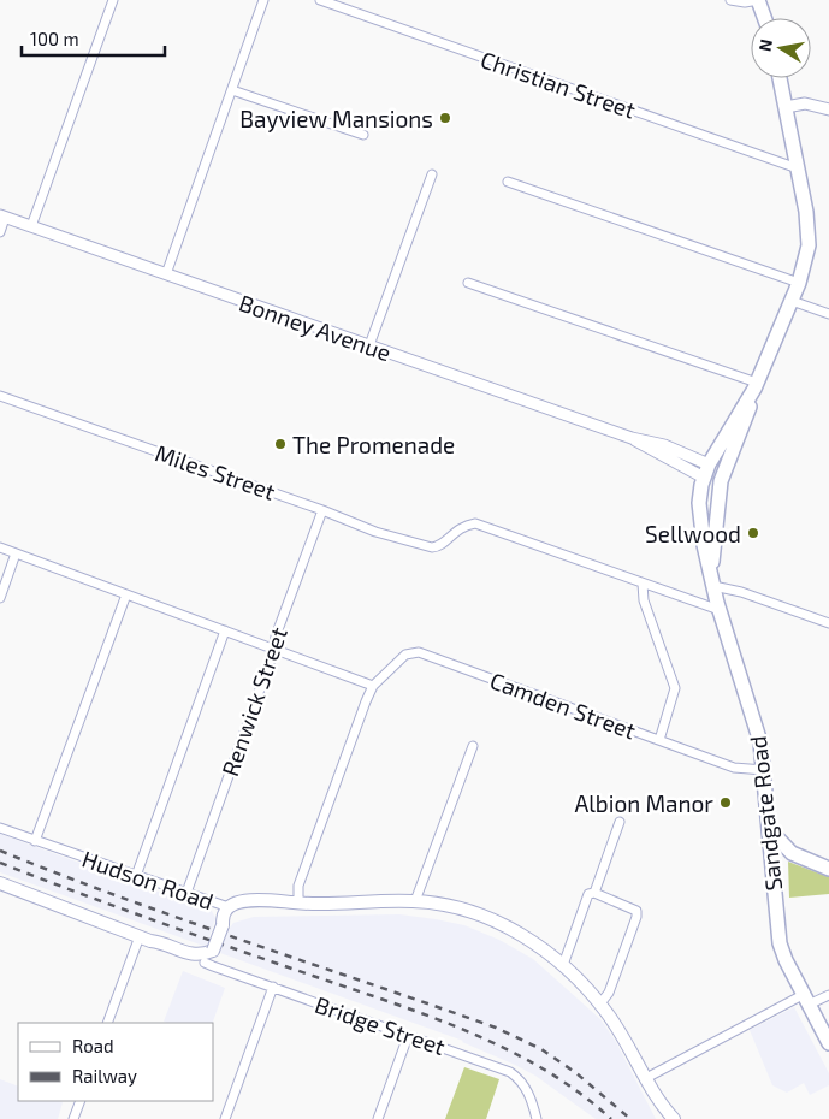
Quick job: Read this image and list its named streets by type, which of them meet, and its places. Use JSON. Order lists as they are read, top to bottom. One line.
{"streets":{"highway":["Sandgate Road"],"main road":["Hudson Road","Bridge Street"],"street":["Christian Street","Bonney Avenue","Miles Street","Renwick Street","Camden Street"]},"crossings":[["Christian Street","Sandgate Road"],["Bonney Avenue","Sandgate Road"],["Miles Street","Renwick Street"],["Renwick Street","Hudson Road"],["Camden Street","Sandgate Road"]],"places":["Bayview Mansions","The Promenade","Sellwood","Albion Manor"],"legend":["Road","Railway"],"scale_bar":"100 m","north":"left"}
